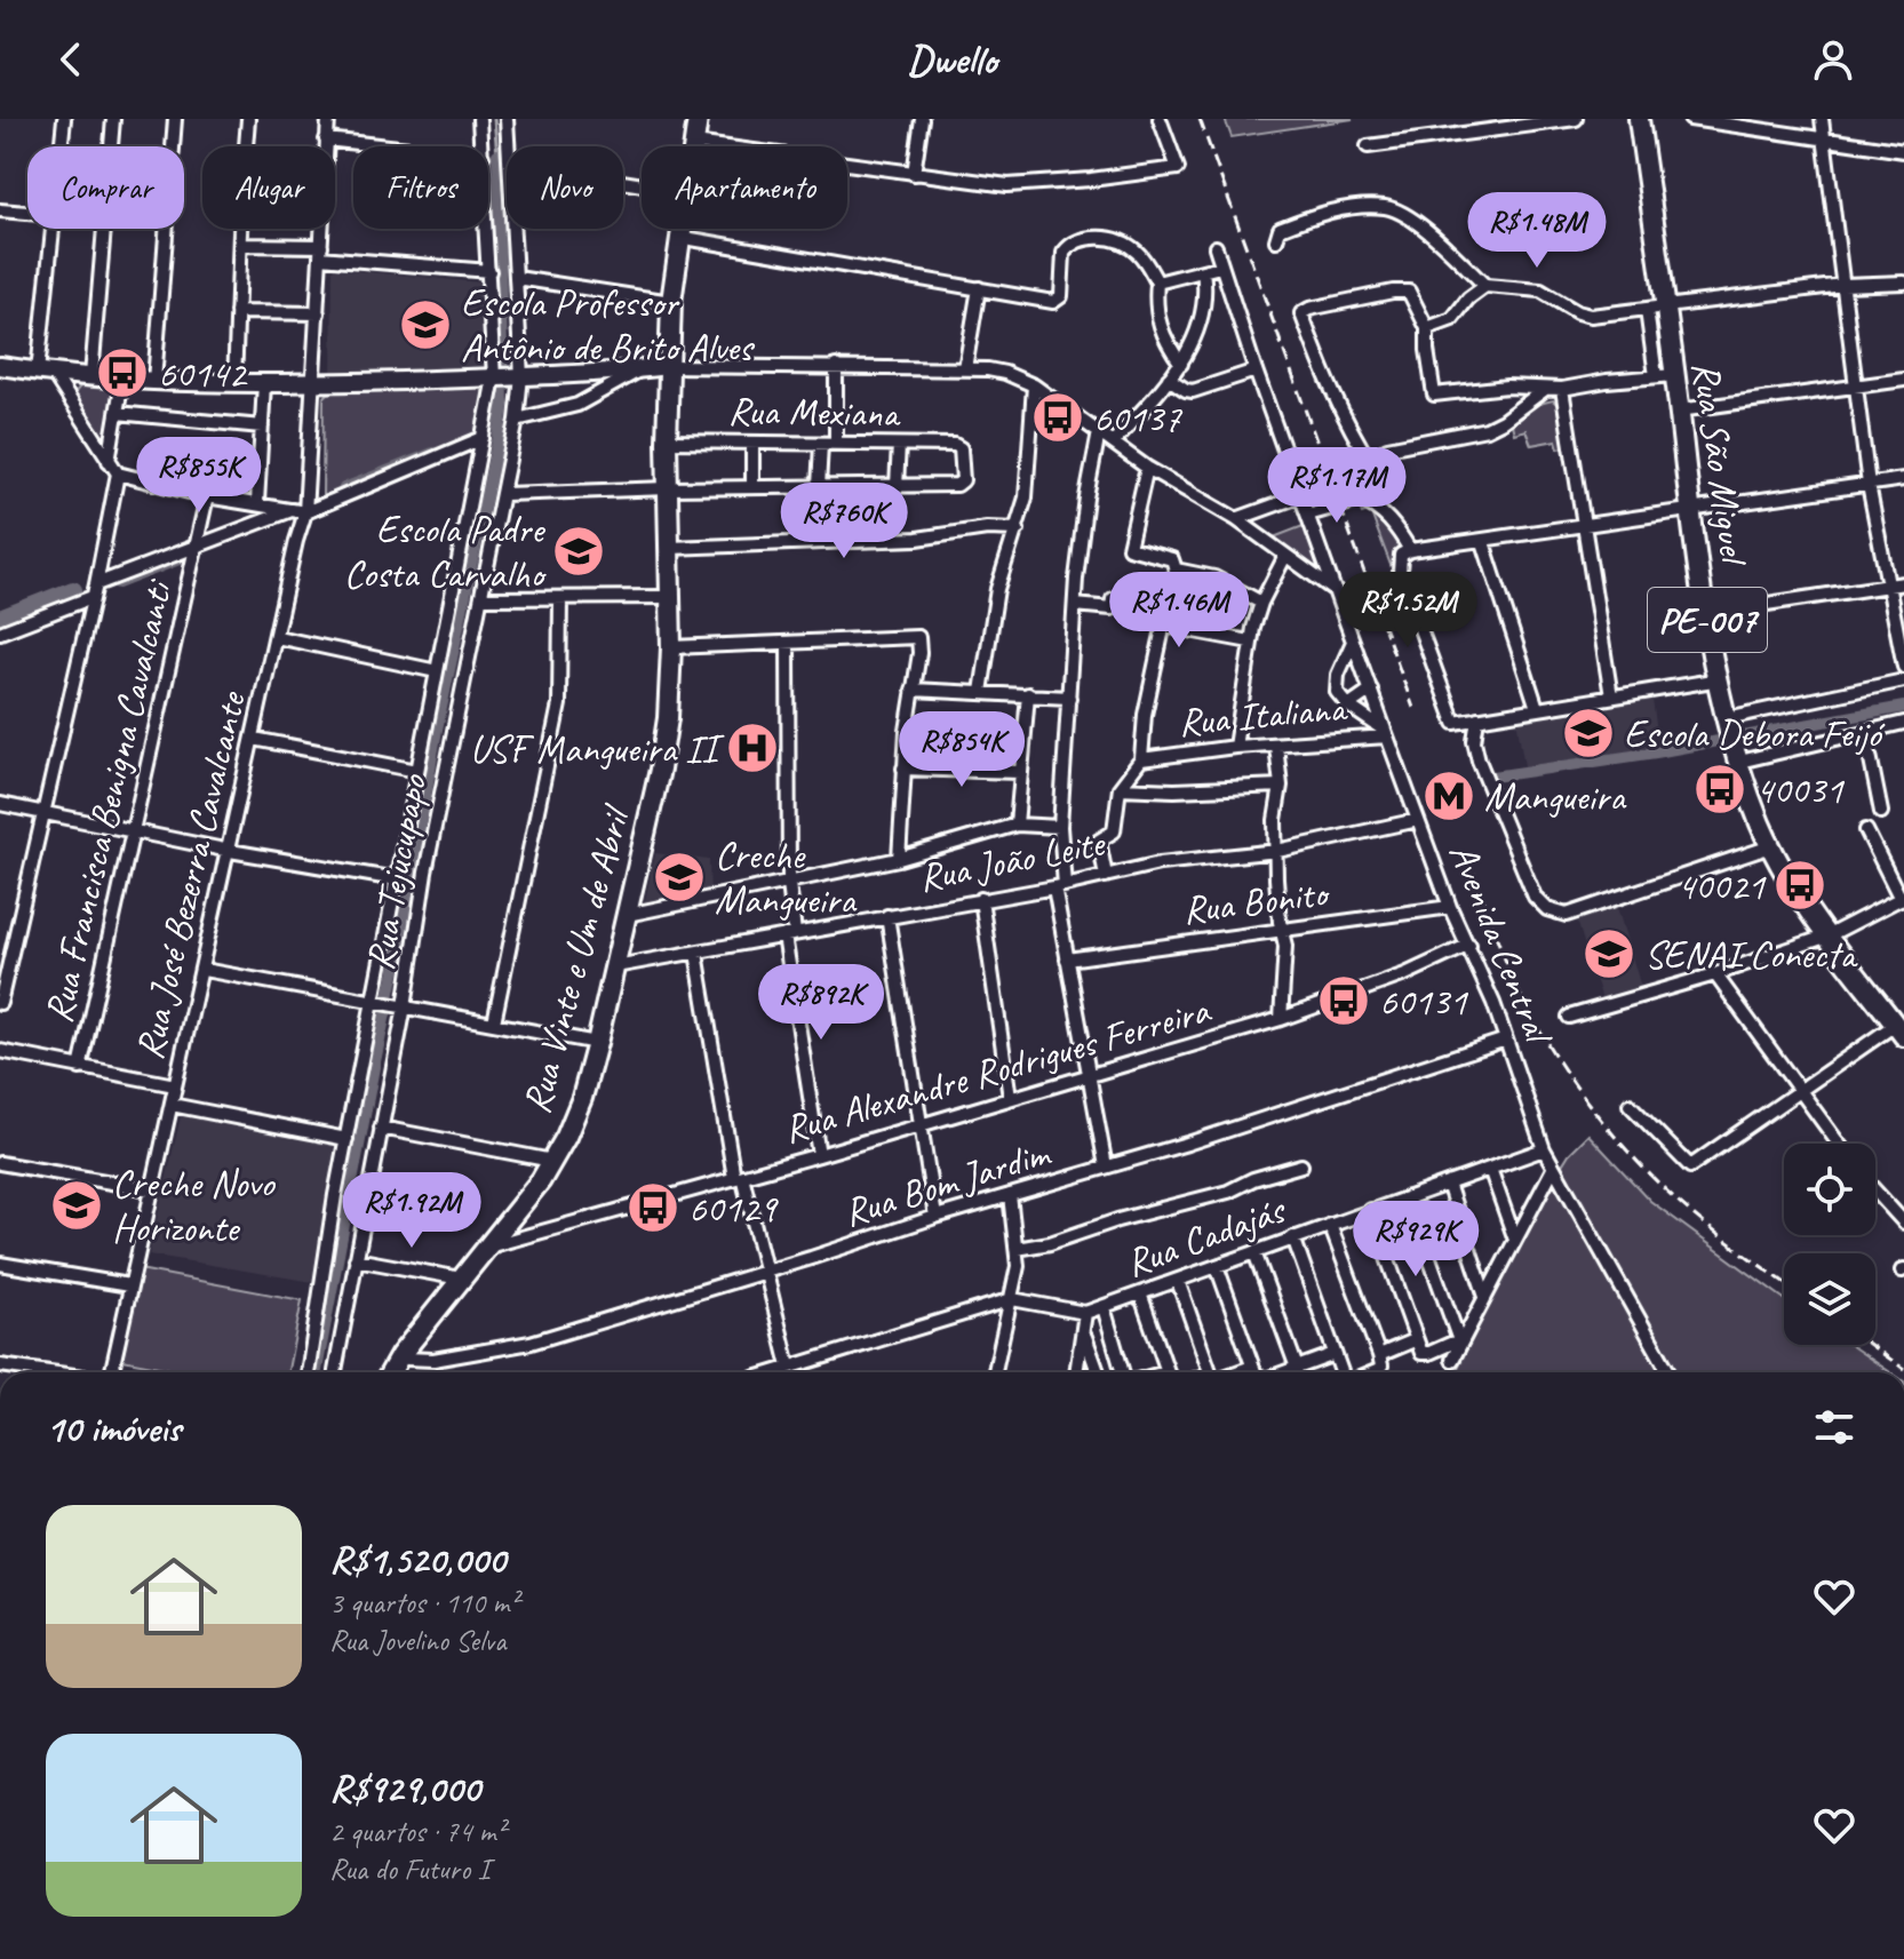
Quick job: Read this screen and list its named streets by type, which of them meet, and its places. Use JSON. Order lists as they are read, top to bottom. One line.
{"streets":{"main road":["Rua São Miguel","PE-007","Rua Vinte e Um de Abril"],"street":["Rua Mexiana","Rua Italiana","Rua Francisca Benigna Cavalcanti","Rua João Leite","Rua Tejucupapo","Rua José Bezerra Cavalcante","Rua Bonito","Avenida Central","Rua Alexandre Rodrigues Ferreira","Rua Bom Jardim","Rua Cadajás"]},"crossings":[["Rua Mexiana","Rua Vinte e Um de Abril"],["Rua São Miguel","Avenida Central"],["Rua Italiana","Avenida Central"],["Rua João Leite","Avenida Central"],["Rua João Leite","Rua Vinte e Um de Abril"],["Rua Bonito","Avenida Central"],["Avenida Central","Rua Alexandre Rodrigues Ferreira"],["Avenida Central","Rua Bom Jardim"],["Avenida Central","Rua Cadajás"],["Rua Vinte e Um de Abril","Rua Alexandre Rodrigues Ferreira"],["Rua Vinte e Um de Abril","Rua Bom Jardim"]],"places":{"school or university":["Escola Professor Antônio de Brito Alves","Escola Padre Costa Carvalho","Escola Debora Feijó","Creche Mangueira","SENAI Conecta","Creche Novo Horizonte"],"bus stop":["60142","60137","40031","40021","60131","60129"],"hospital":["USF Mangueira II"],"metro station":["Mangueira"]},"page":{"header":"Dwello","chip":["Comprar","Alugar","Filtros","Novo","Apartamento"],"price":["R$1.48M","R$855K","R$1.17M","R$760K","R$1.46M","R$1.52M","R$854K","R$892K","R$1.92M","R$929K"],"heading":"10 imóveis","list":[{"name":"R$1,520,000","note":"3 quartos · 110 m² · Rua Jovelino Selva"},{"name":"R$929,000","note":"2 quartos · 74 m² · Rua do Futuro I"}]}}
